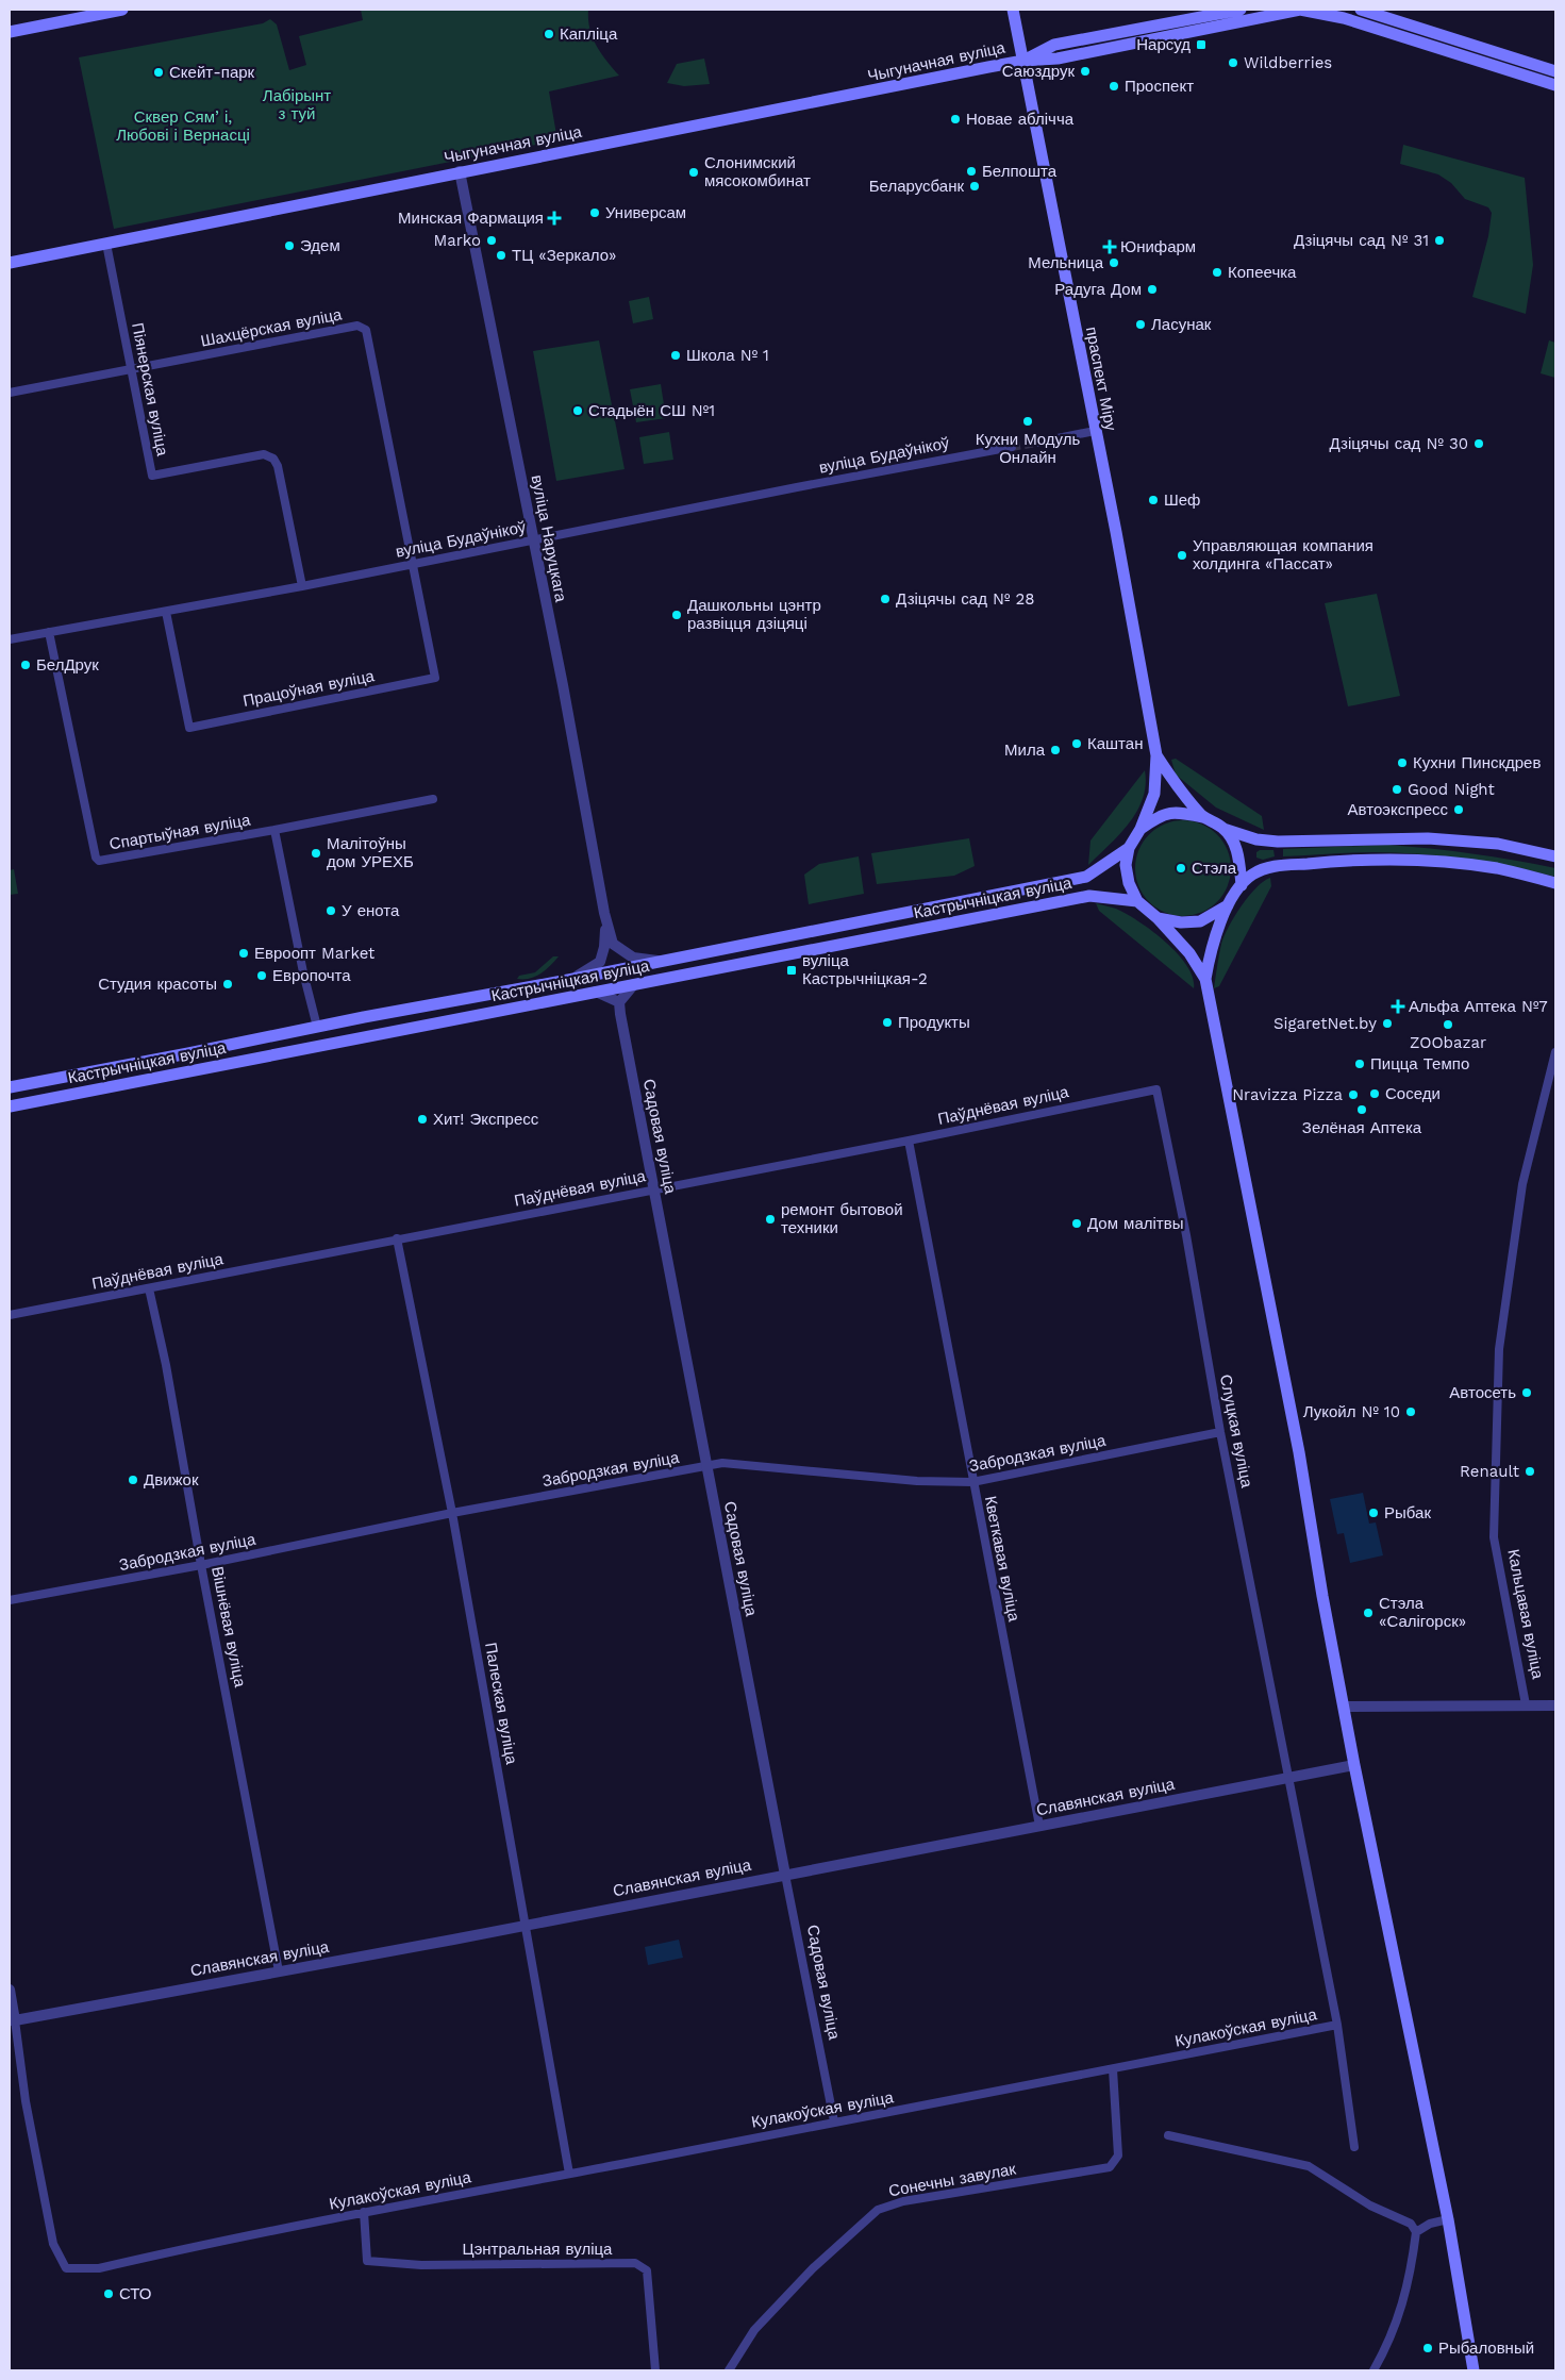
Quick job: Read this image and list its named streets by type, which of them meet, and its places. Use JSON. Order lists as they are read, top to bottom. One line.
{"streets":{"main road":["Чыгуначная вуліца","праспект Міру","Кастрычніцкая вуліца"],"street":["Шахцёрская вуліца","Піянерская вуліца","вуліца Будаўнікоў","вуліца Наруцкага","Працоўная вуліца","Спартыўная вуліца","Паўднёвая вуліца","Садовая вуліца","Слуцкая вуліца","Забродзкая вуліца","Кветкавая вуліца","Кальцавая вуліца","Вішнёвая вуліца","Палеская вуліца","Славянская вуліца","Кулакоўская вуліца","Сонечны завулак","Цэнтральная вуліца"]},"crossings":[["Чыгуначная вуліца","праспект Міру"],["Чыгуначная вуліца","Піянерская вуліца"],["Чыгуначная вуліца","вуліца Наруцкага"],["Шахцёрская вуліца","Піянерская вуліца"],["Шахцёрская вуліца","вуліца Будаўнікоў"],["Шахцёрская вуліца","Працоўная вуліца"],["Піянерская вуліца","вуліца Будаўнікоў"],["вуліца Будаўнікоў","вуліца Наруцкага"],["вуліца Будаўнікоў","Працоўная вуліца"],["вуліца Будаўнікоў","Спартыўная вуліца"],["Паўднёвая вуліца","Садовая вуліца"],["Паўднёвая вуліца","Слуцкая вуліца"],["Паўднёвая вуліца","Кветкавая вуліца"],["Паўднёвая вуліца","Вішнёвая вуліца"],["Паўднёвая вуліца","Палеская вуліца"],["Садовая вуліца","Забродзкая вуліца"],["Садовая вуліца","Славянская вуліца"],["Садовая вуліца","Кулакоўская вуліца"],["Слуцкая вуліца","Забродзкая вуліца"],["Слуцкая вуліца","Славянская вуліца"],["Слуцкая вуліца","Кулакоўская вуліца"],["Забродзкая вуліца","Кветкавая вуліца"],["Забродзкая вуліца","Вішнёвая вуліца"],["Забродзкая вуліца","Палеская вуліца"],["Кветкавая вуліца","Славянская вуліца"],["Вішнёвая вуліца","Славянская вуліца"],["Палеская вуліца","Славянская вуліца"],["Палеская вуліца","Кулакоўская вуліца"],["Славянская вуліца","Кулакоўская вуліца"],["Кулакоўская вуліца","Сонечны завулак"],["Кулакоўская вуліца","Цэнтральная вуліца"]],"parks":["Лабірынт з туй","Сквер Сямʼі, Любові і Вернасці"],"places":{"other":["Капліца","Wildberries","Саюздрук","Скейт-парк","Проспект","Новае аблічча","Белпошта","Слонимский мясокомбинат","Беларусбанк","Универсам","Marko","Дзіцячы сад № 31","Эдем","ТЦ «Зеркало»","Мельница","Копеечка","Радуга Дом","Ласунак","Школа № 1","Стадыён СШ №1","Кухни Модуль Онлайн","Дзіцячы сад № 30","Шеф","Управляющая компания холдинга «Пассат»","Дзіцячы сад № 28","Дашкольны цэнтр развіцця дзіцяці","БелДрук","Каштан","Мила","Кухни Пинскдрев","Good Night","Автоэкспресс","Малітоўны дом УРЕХБ","Стэла","У енота","Евроопт Market","Европочта","Студия красоты","Продукты","SigaretNet.by","ZOObazar","Пицца Темпо","Соседи","Nravizza Pizza","Зелёная Аптека","Хит! Экспресс","ремонт бытовой техники","Дом малітвы","Автосеть","Лукойл № 10","Renault","Движок","Рыбак","Стэла «Салігорск»","СТО","Рыбаловный"],"transit":["Нарсуд","вуліца Кастрычніцкая-2"],"health":["Минская Фармация","Юнифарм","Альфа Аптека №7"]}}
